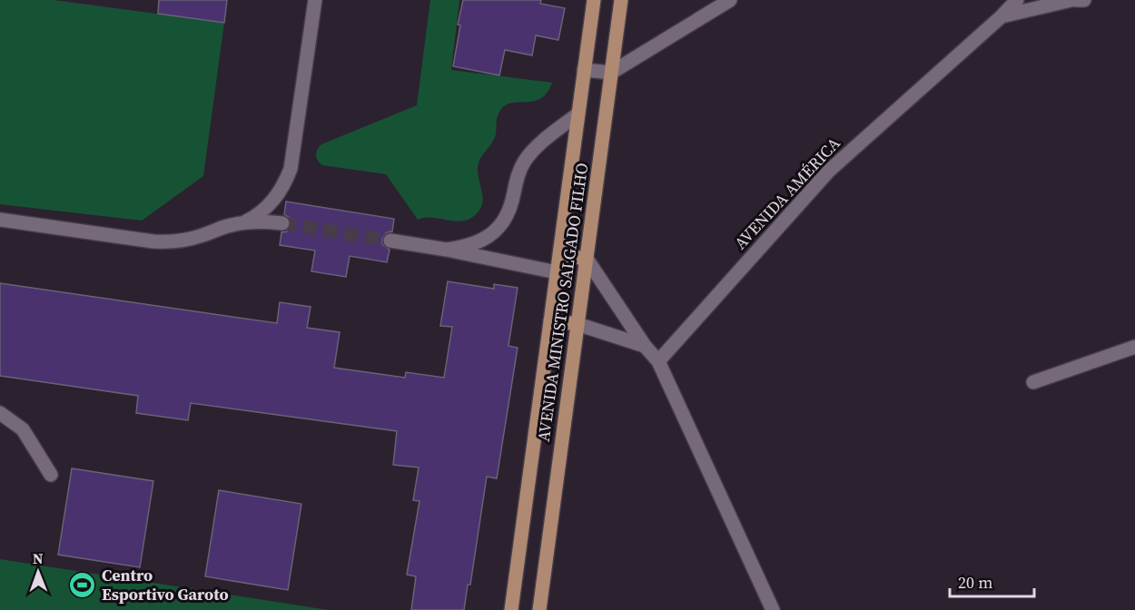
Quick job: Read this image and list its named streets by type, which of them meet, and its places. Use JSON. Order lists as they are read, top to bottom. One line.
{"streets":{"main road":["AVENIDA MINISTRO SALGADO FILHO"],"street":["AVENIDA AMÉRICA"]},"places":{"sports":["Centro Esportivo Garoto"]},"scale_bar":"20 m","north":"top"}
